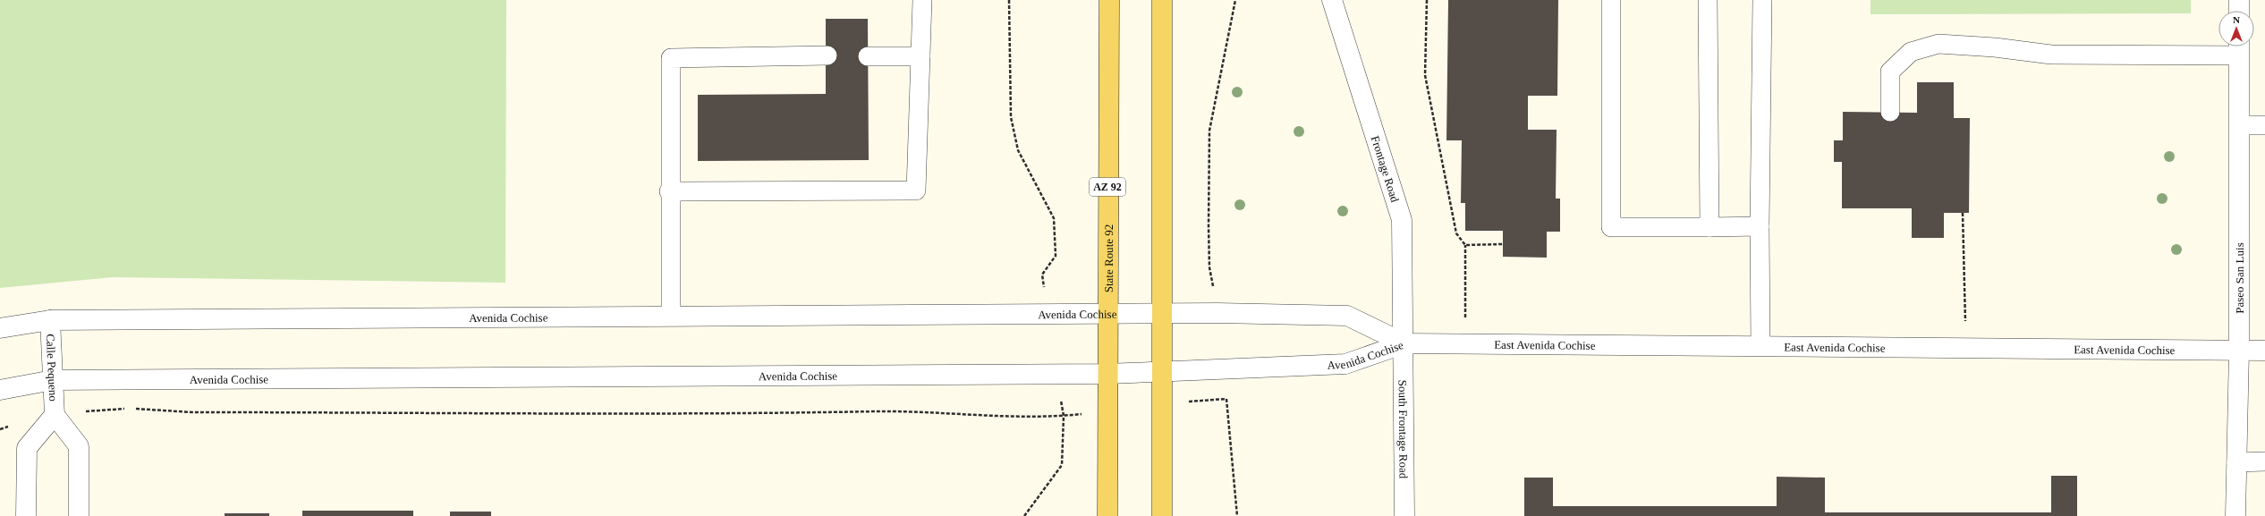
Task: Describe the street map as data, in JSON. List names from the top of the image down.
{
  "streets": {
    "main road": ["AZ 92", "State Route 92"],
    "street": [
      "Frontage Road",
      "Paseo San Luis",
      "Avenida Cochise",
      "East Avenida Cochise",
      "Calle Pequeno",
      "South Frontage Road"
    ]
  },
  "crossings": [
    ["Frontage Road", "Avenida Cochise"],
    ["Frontage Road", "East Avenida Cochise"],
    ["Frontage Road", "South Frontage Road"],
    ["State Route 92", "Avenida Cochise"],
    ["Paseo San Luis", "East Avenida Cochise"],
    ["Avenida Cochise", "East Avenida Cochise"],
    ["Avenida Cochise", "Calle Pequeno"],
    ["Avenida Cochise", "South Frontage Road"],
    ["East Avenida Cochise", "South Frontage Road"]
  ],
  "north": "top"
}
